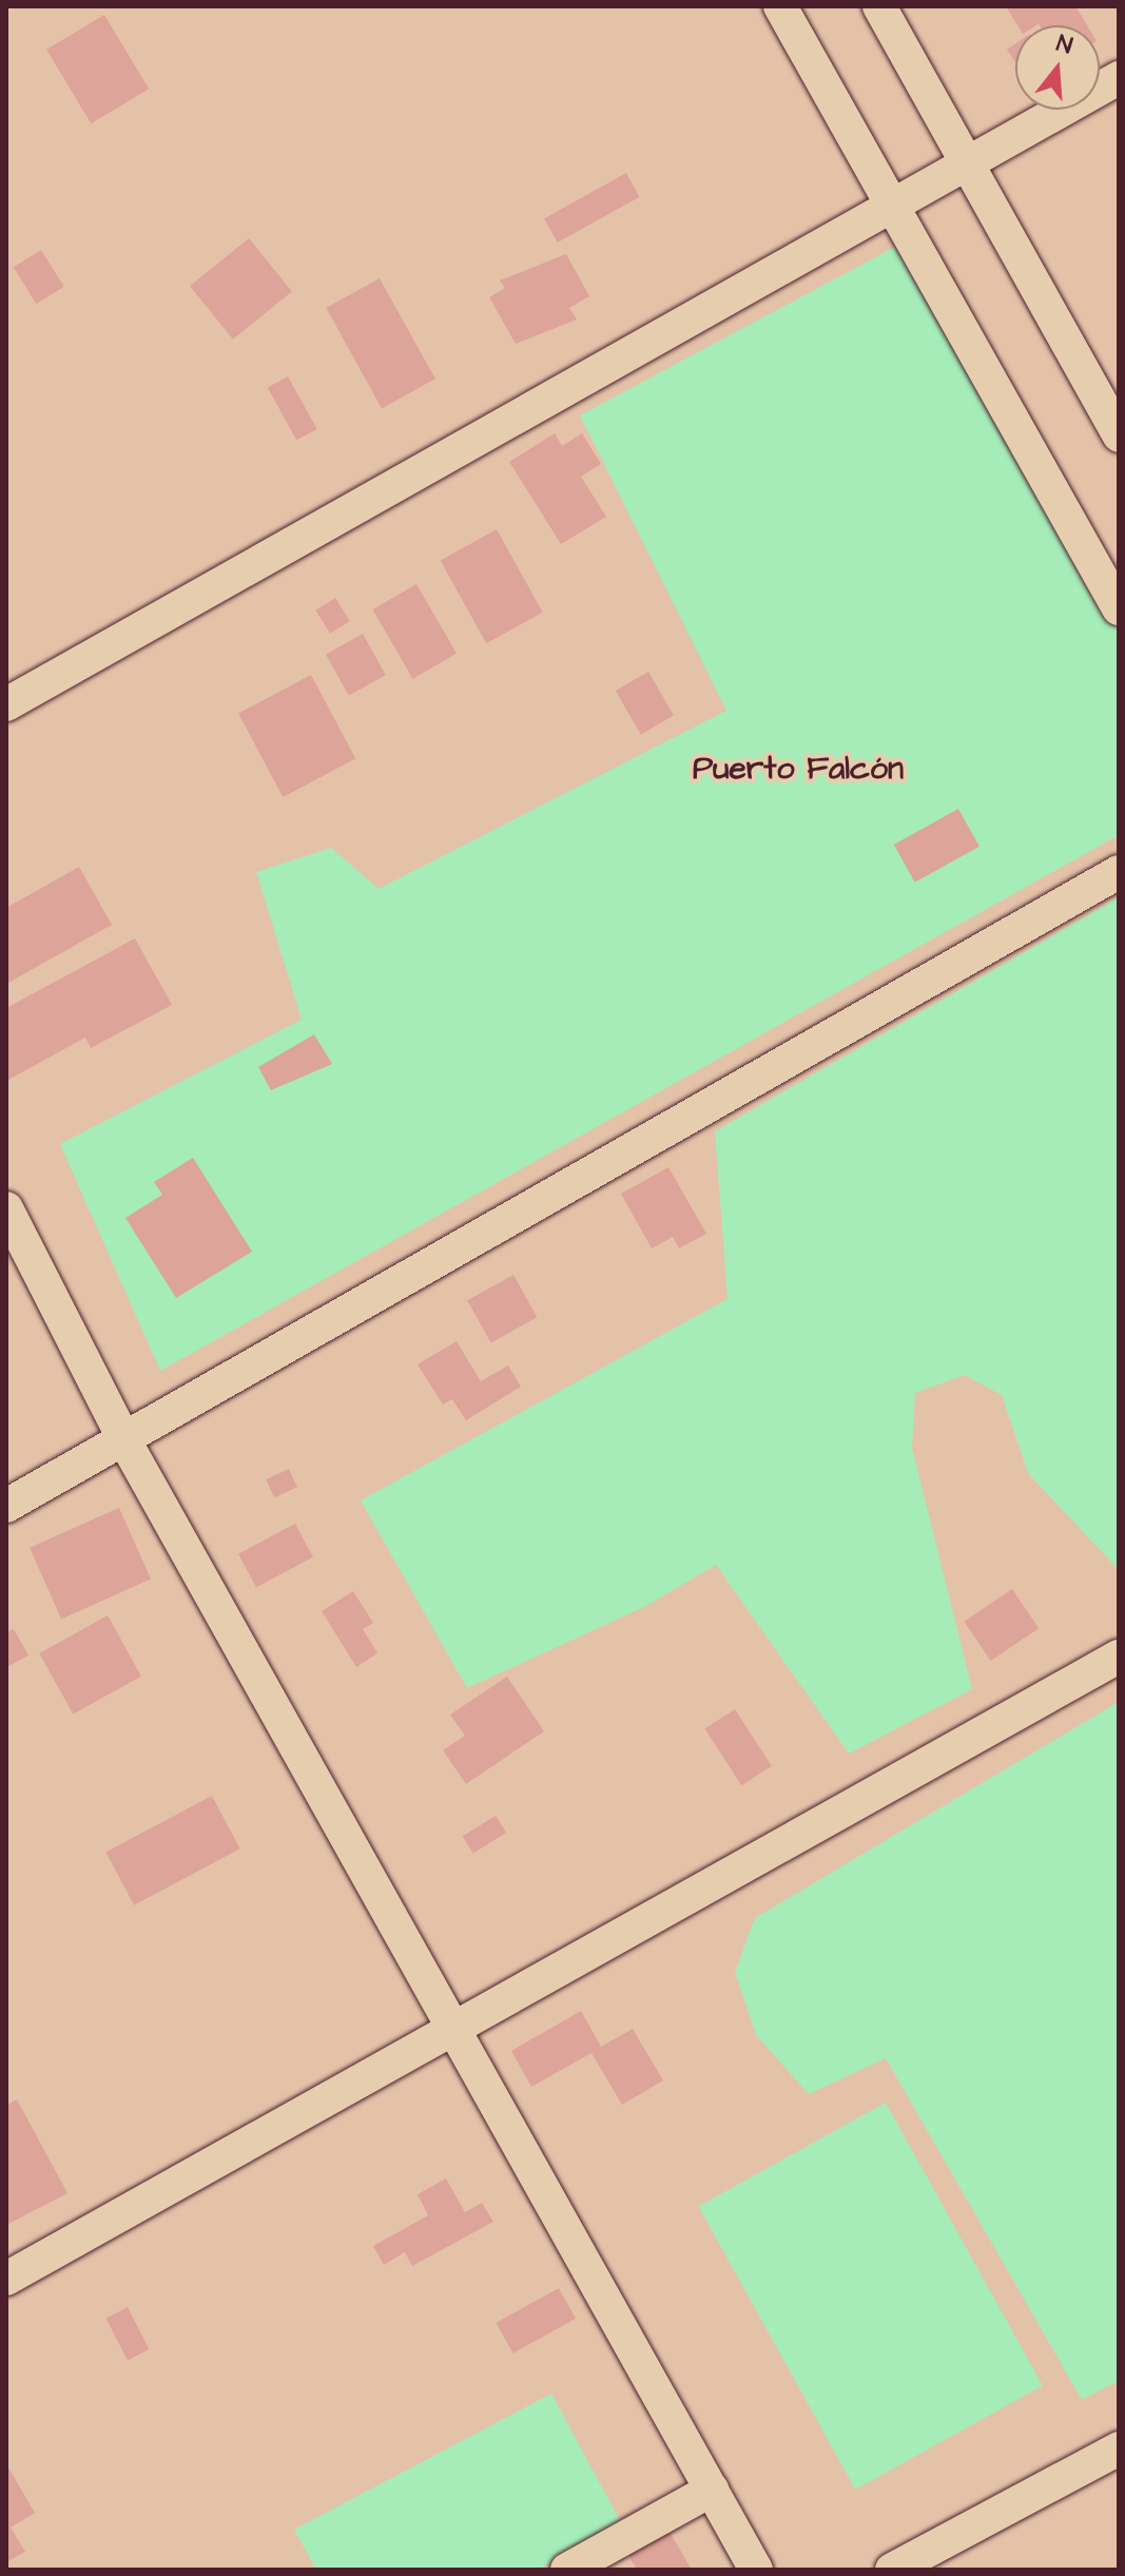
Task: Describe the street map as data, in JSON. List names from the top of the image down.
{
  "districts": ["Puerto Falcón"],
  "north": "top"
}
